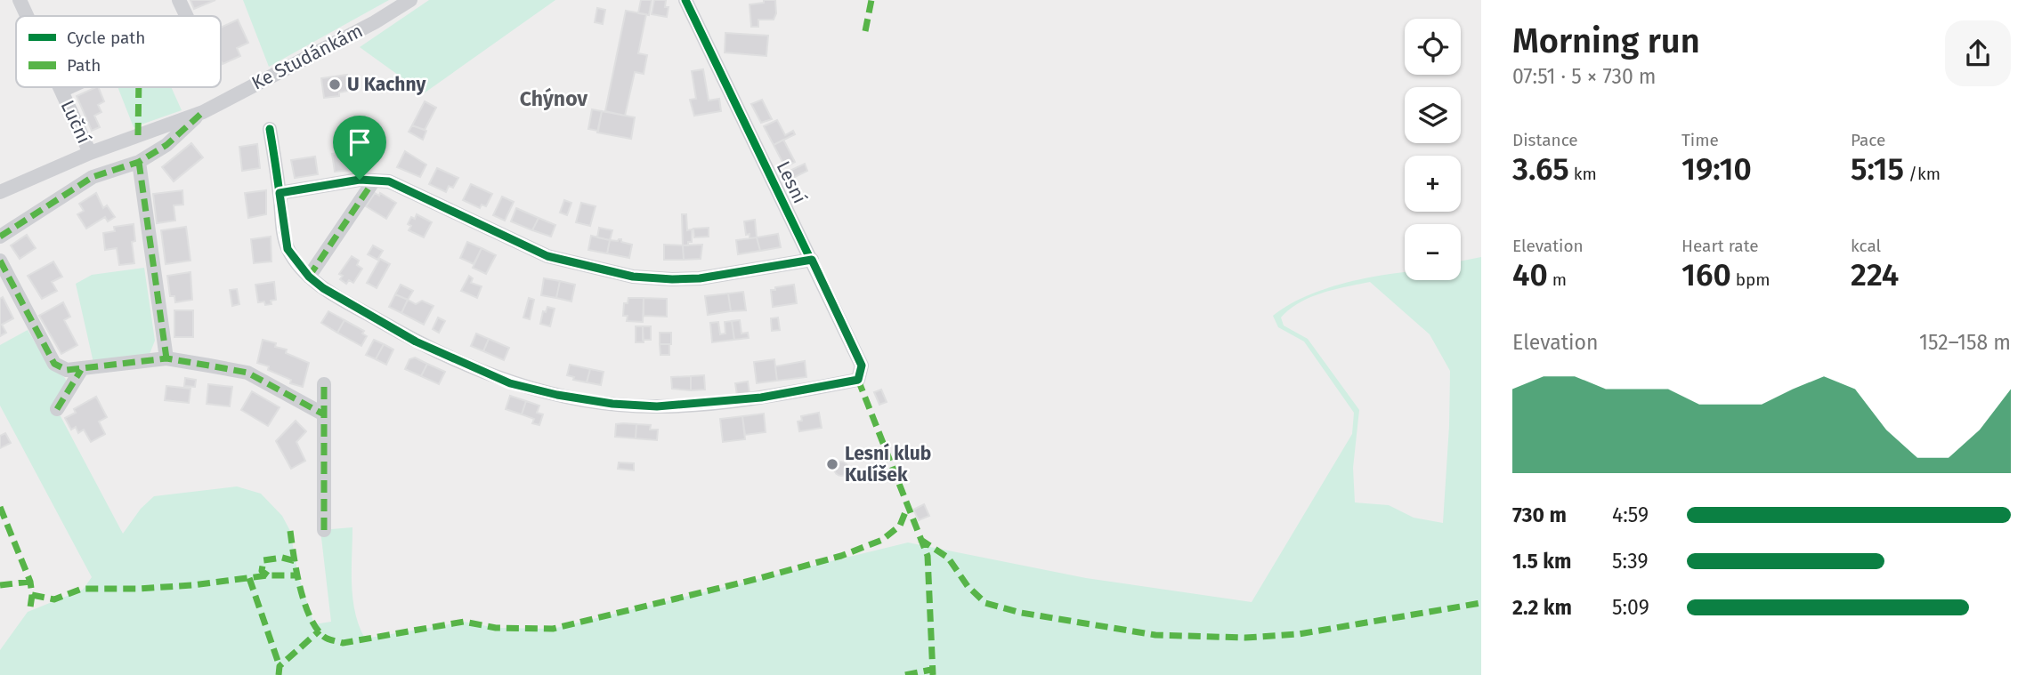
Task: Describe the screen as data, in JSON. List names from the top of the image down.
{
  "streets": {
    "street": ["Ke Studánkám", "Luční", "Lesní"]
  },
  "crossings": [
    ["Ke Studánkám", "Luční"]
  ],
  "districts": ["Chýnov"],
  "places": ["U Kachny", "Lesní klub Kulíšek"],
  "legend": ["Cycle path", "Path"],
  "page": {
    "heading": ["Morning run", "07:51 · 5 × 730 m"],
    "map_buttons": ["+", "−"],
    "stats": [
      ["Distance", "3.65 km"],
      ["Time", "19:10"],
      ["Pace", "5:15 /km"],
      ["Elevation", "40 m"],
      ["Heart rate", "160 bpm"],
      ["kcal", "224"]
    ],
    "chart": ["Elevation", "152–158 m"],
    "list": [
      {
        "name": "730 m",
        "note": "4:59"
      },
      {
        "name": "1.5 km",
        "note": "5:39"
      },
      {
        "name": "2.2 km",
        "note": "5:09"
      }
    ]
  }
}
